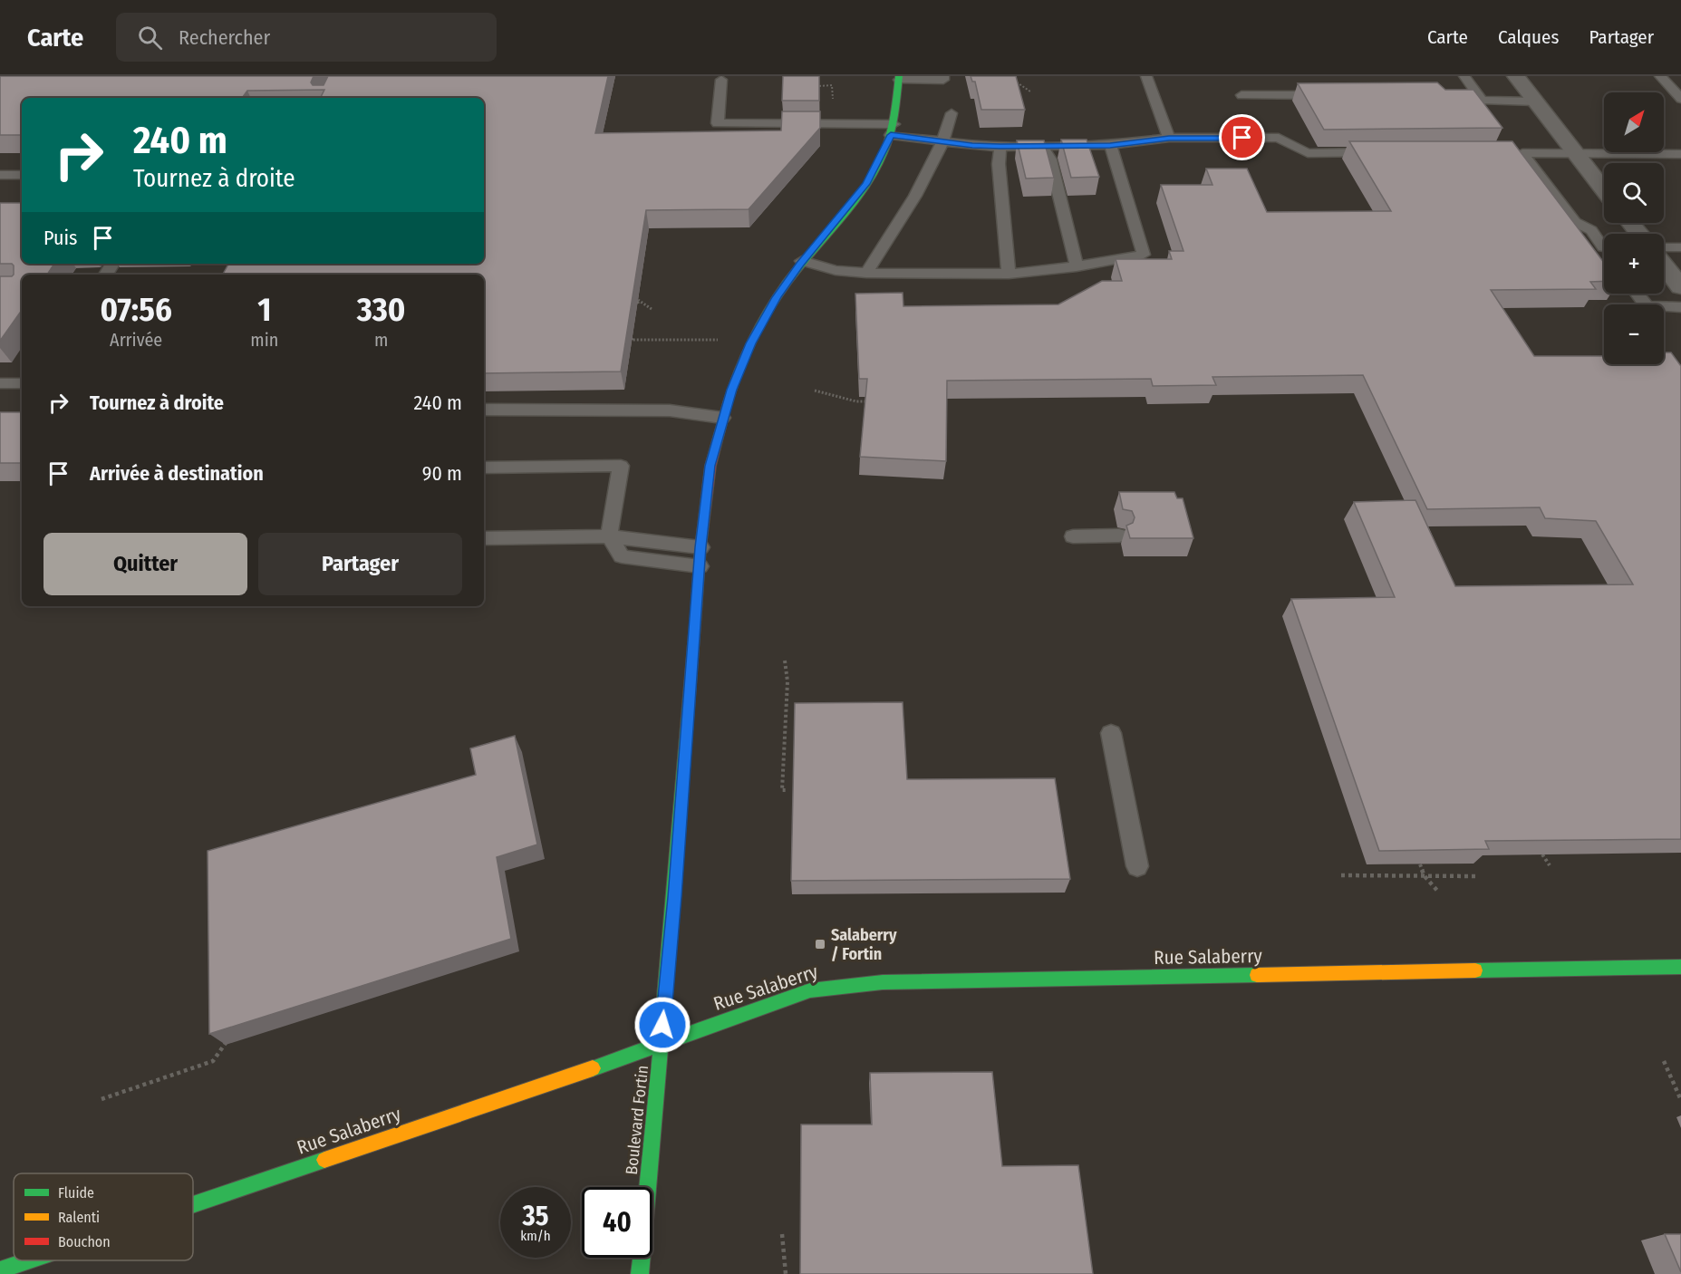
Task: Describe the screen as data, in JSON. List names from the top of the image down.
{
  "streets": {
    "street": ["Rue Salaberry", "Boulevard Fortin"]
  },
  "crossings": [
    ["Rue Salaberry", "Boulevard Fortin"]
  ],
  "places": {
    "transit": ["Salaberry / Fortin"]
  },
  "legend": ["Fluide", "Ralenti", "Bouchon"],
  "north": "top right",
  "page": {
    "header": "Carte",
    "search": "Rechercher",
    "nav": ["Carte", "Calques", "Partager"],
    "map_buttons": ["+", "−"],
    "turn": ["240 m", "Tournez à droite"],
    "then": "Puis",
    "eta": [
      "07:56",
      "Arrivée",
      "1",
      "min",
      "330",
      "m"
    ],
    "list": [
      {
        "name": "Tournez à droite",
        "value": "240 m"
      },
      {
        "name": "Arrivée à destination",
        "value": "90 m"
      }
    ],
    "buttons": ["Quitter", "Partager"],
    "speed": "35 km/h",
    "limit": "40"
  }
}
